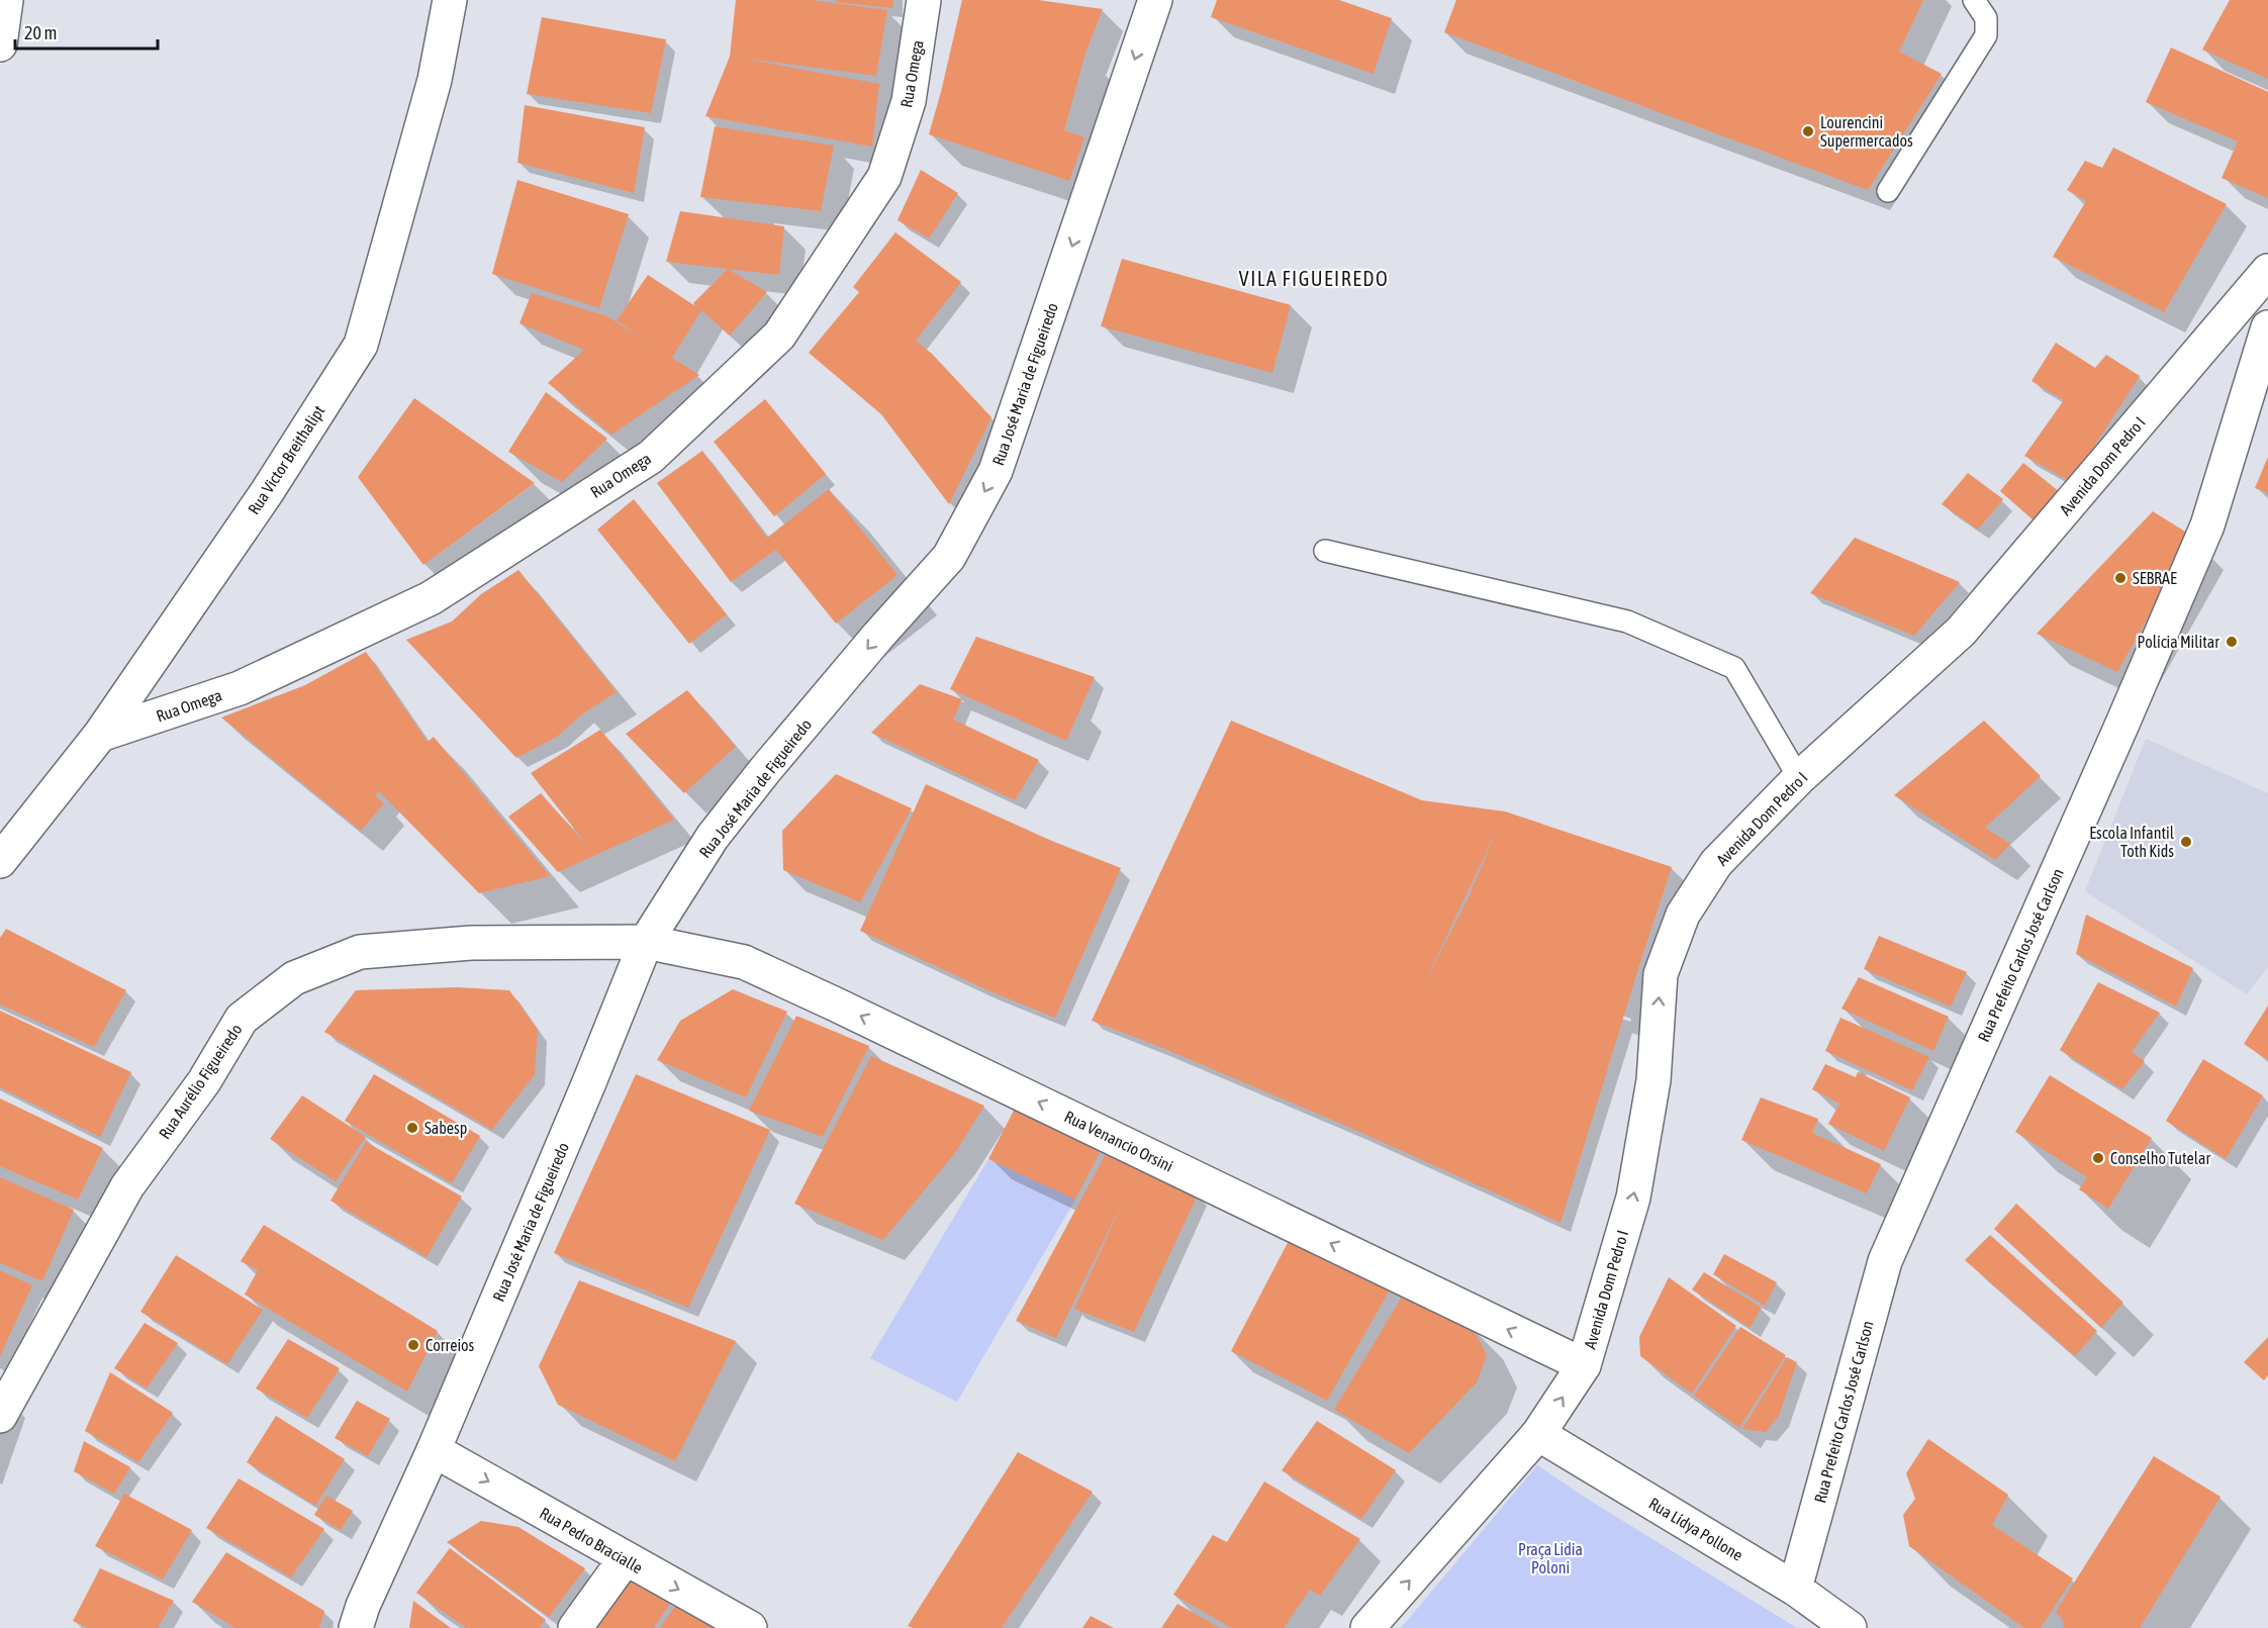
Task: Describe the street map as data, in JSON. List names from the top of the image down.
{
  "streets": {
    "street": [
      "Rua Omega",
      "Rua José Maria de Figueiredo",
      "Rua Victor Breithalipt",
      "Avenida Dom Pedro I",
      "Rua Prefeito Carlos José Carlson",
      "Rua Aurélio Figueiredo",
      "Rua Venancio Orsini",
      "Rua Lídya Pollone",
      "Rua Pedro Bracialle"
    ]
  },
  "crossings": [
    ["Rua Omega", "Rua Victor Breithalipt"],
    ["Rua José Maria de Figueiredo", "Rua Aurélio Figueiredo"],
    ["Rua José Maria de Figueiredo", "Rua Venancio Orsini"],
    ["Rua José Maria de Figueiredo", "Rua Pedro Bracialle"],
    ["Avenida Dom Pedro I", "Rua Venancio Orsini"],
    ["Avenida Dom Pedro I", "Rua Lídya Pollone"],
    ["Rua Prefeito Carlos José Carlson", "Rua Lídya Pollone"],
    ["Rua Aurélio Figueiredo", "Rua Venancio Orsini"]
  ],
  "one_way": [
    "Rua José Maria de Figueiredo",
    "Avenida Dom Pedro I",
    "Rua Venancio Orsini",
    "Rua Pedro Bracialle"
  ],
  "districts": ["VILA FIGUEIREDO"],
  "parks": ["Praça Lidia Poloni"],
  "places": [
    "Lourencini Supermercados",
    "SEBRAE",
    "Polícia Militar",
    "Escola Infantil Toth Kids",
    "Sabesp",
    "Conselho Tutelar",
    "Correios"
  ],
  "scale_bar": "20 m"
}
